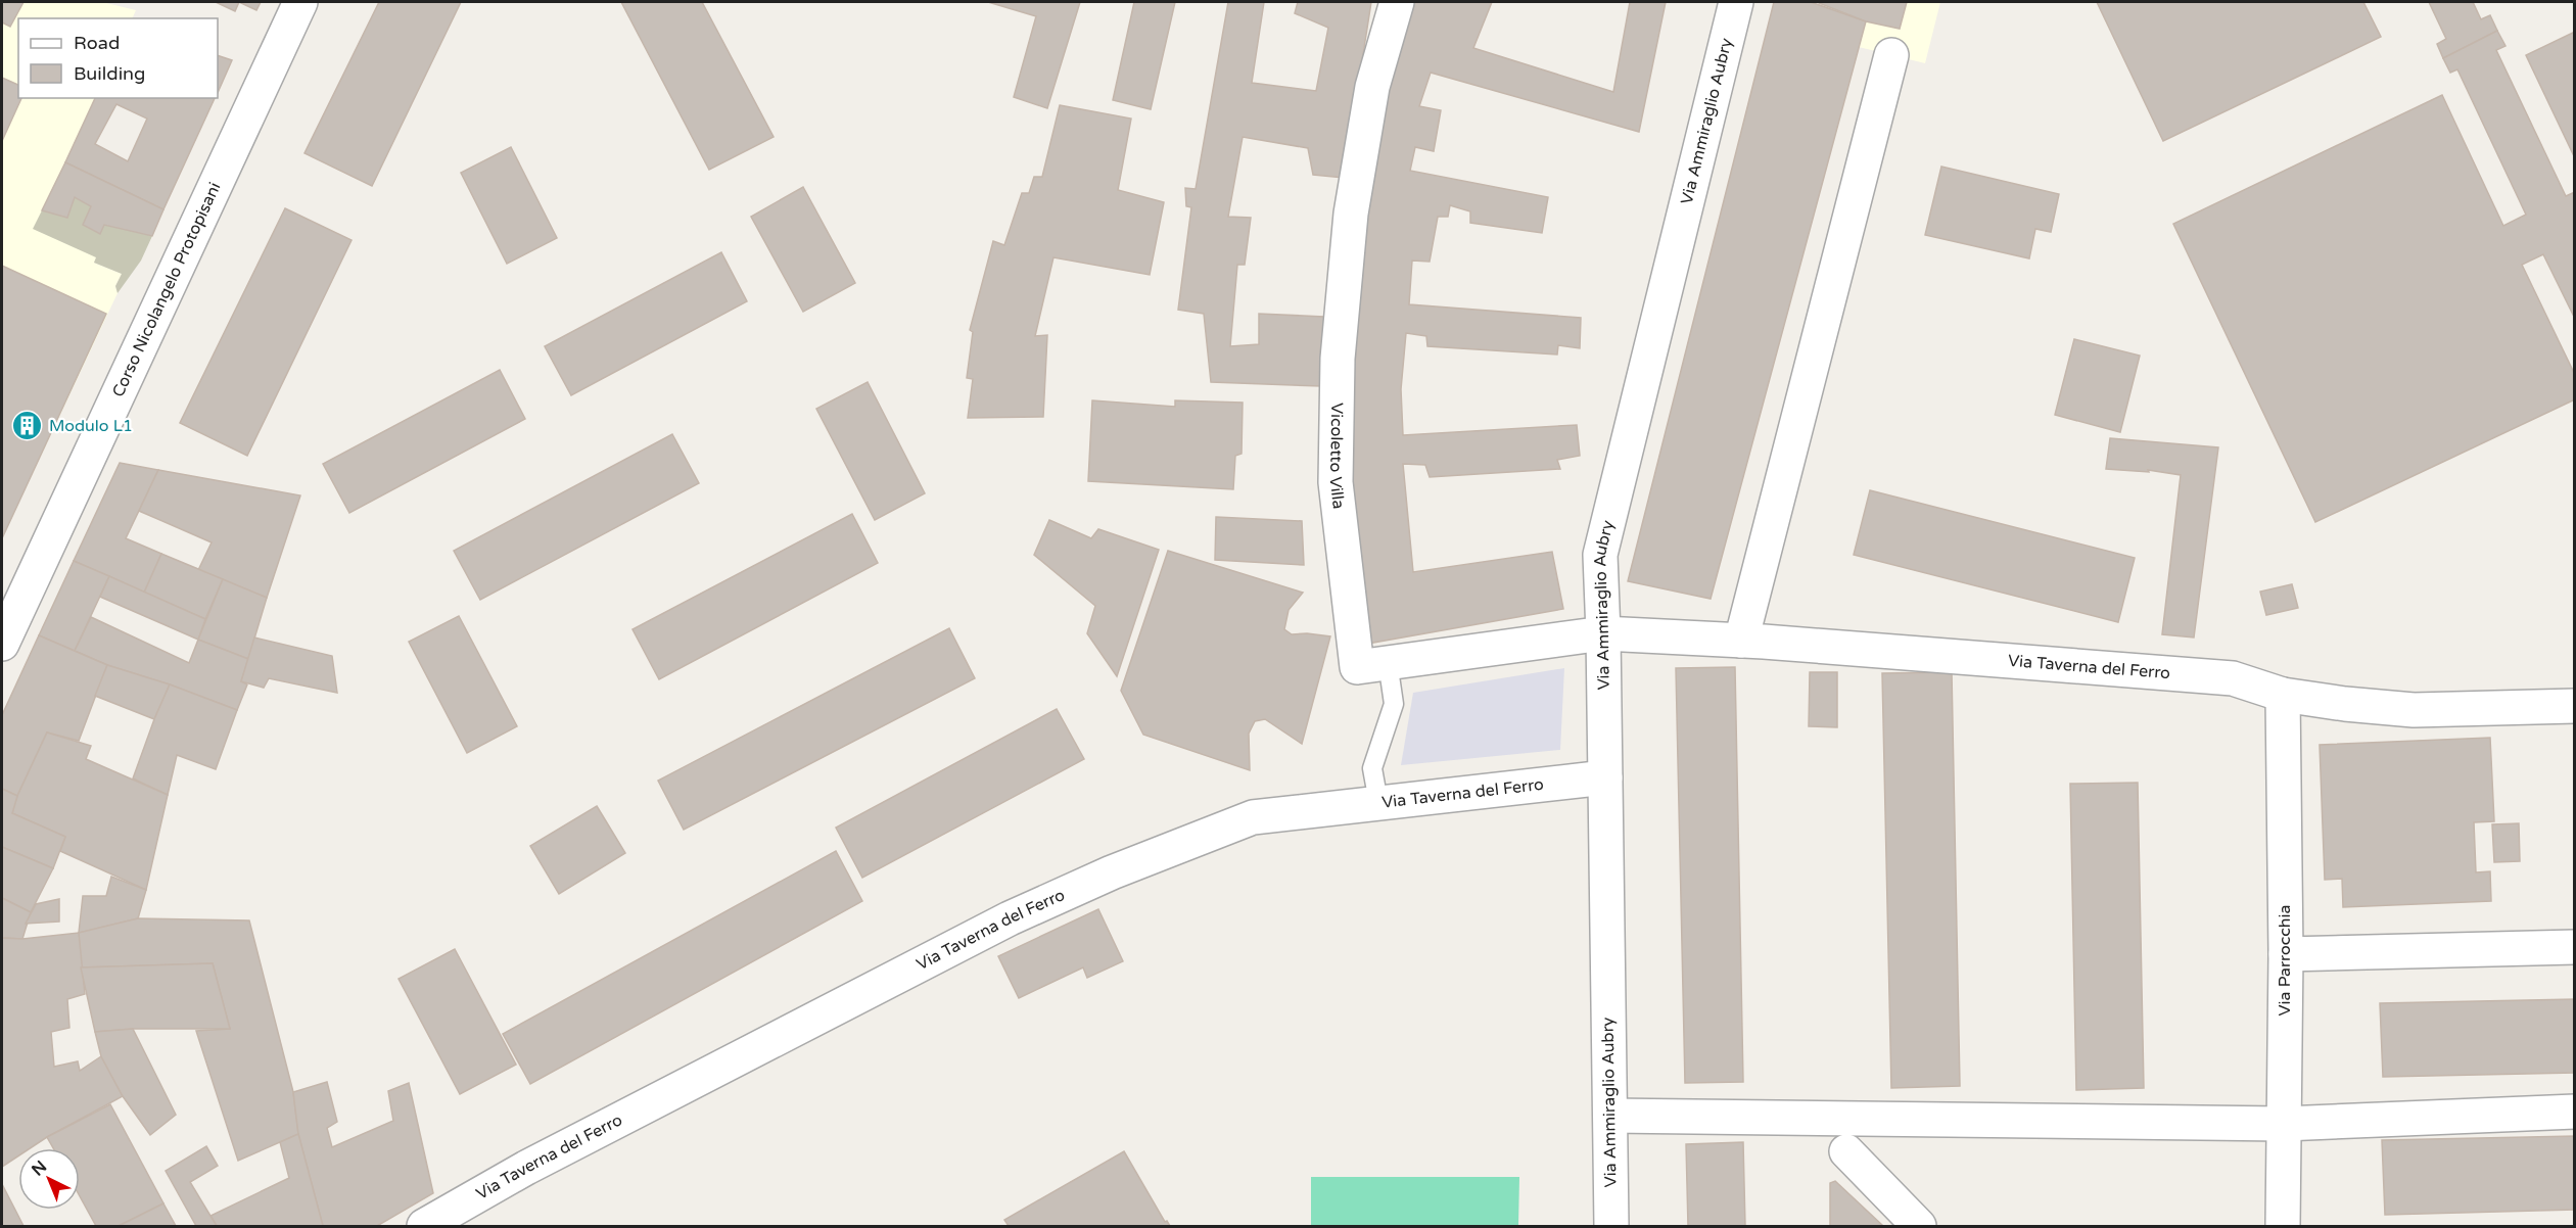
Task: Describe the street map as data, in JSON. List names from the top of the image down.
{
  "streets": {
    "street": [
      "Via Ammiraglio Aubry",
      "Corso Nicolangelo Protopisani",
      "Vicoletto Villa",
      "Via Taverna del Ferro",
      "Via Parrocchia"
    ]
  },
  "crossings": [
    ["Via Ammiraglio Aubry", "Vicoletto Villa"],
    ["Via Ammiraglio Aubry", "Via Taverna del Ferro"],
    ["Vicoletto Villa", "Via Taverna del Ferro"],
    ["Via Taverna del Ferro", "Via Parrocchia"]
  ],
  "places": {
    "building": ["Modulo L1"]
  },
  "legend": ["Road", "Building"],
  "north": "top left"
}
